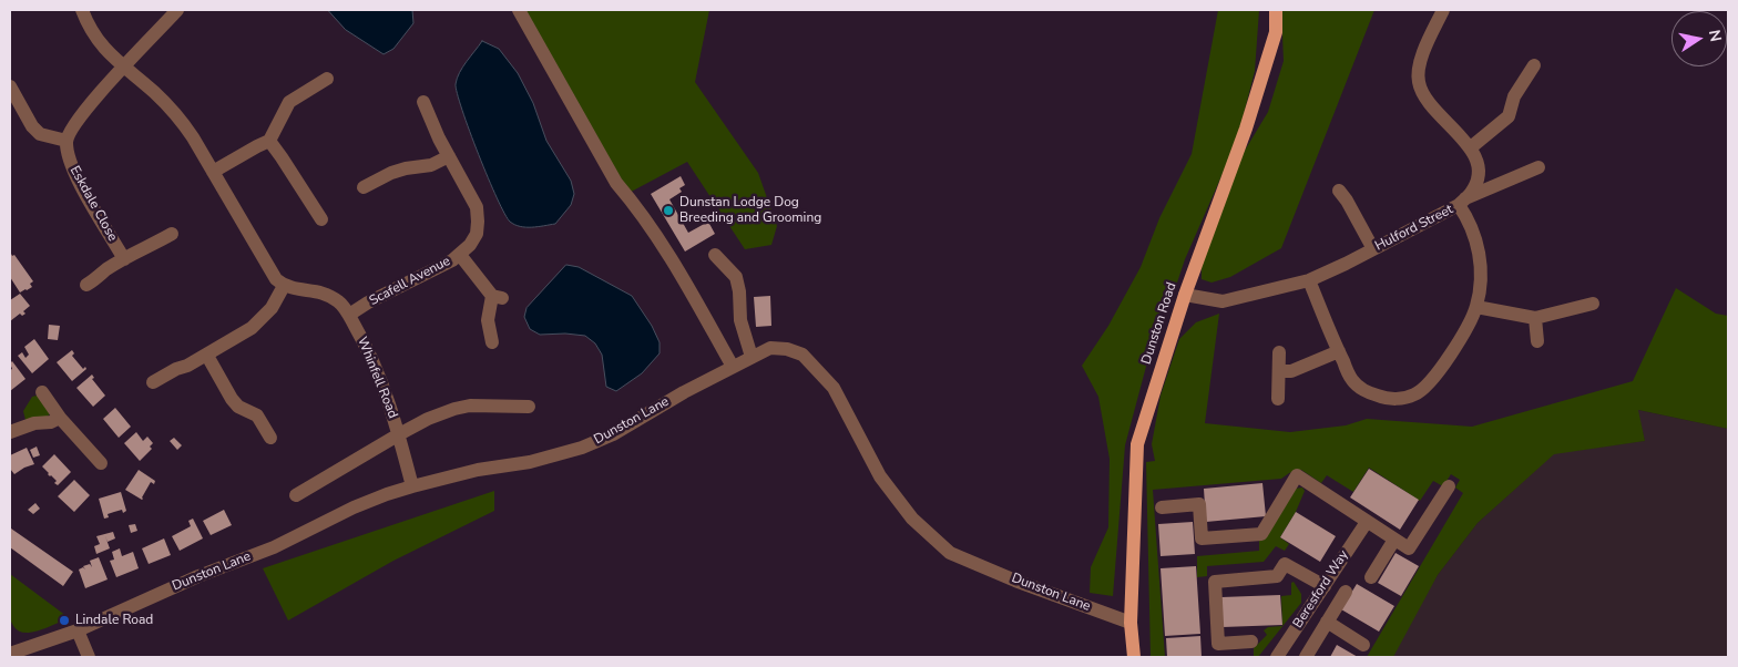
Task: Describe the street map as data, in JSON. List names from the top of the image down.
{
  "streets": {
    "main road": ["Dunston Road"],
    "street": [
      "Eskdale Close",
      "Hulford Street",
      "Scafell Avenue",
      "Whinfell Road",
      "Dunston Lane",
      "Beresford Way"
    ]
  },
  "crossings": [
    ["Hulford Street", "Dunston Road"],
    ["Scafell Avenue", "Whinfell Road"],
    ["Dunston Road", "Dunston Lane"],
    ["Whinfell Road", "Dunston Lane"]
  ],
  "places": ["Dunstan Lodge Dog Breeding and Grooming", "Lindale Road"],
  "north": "right"
}
